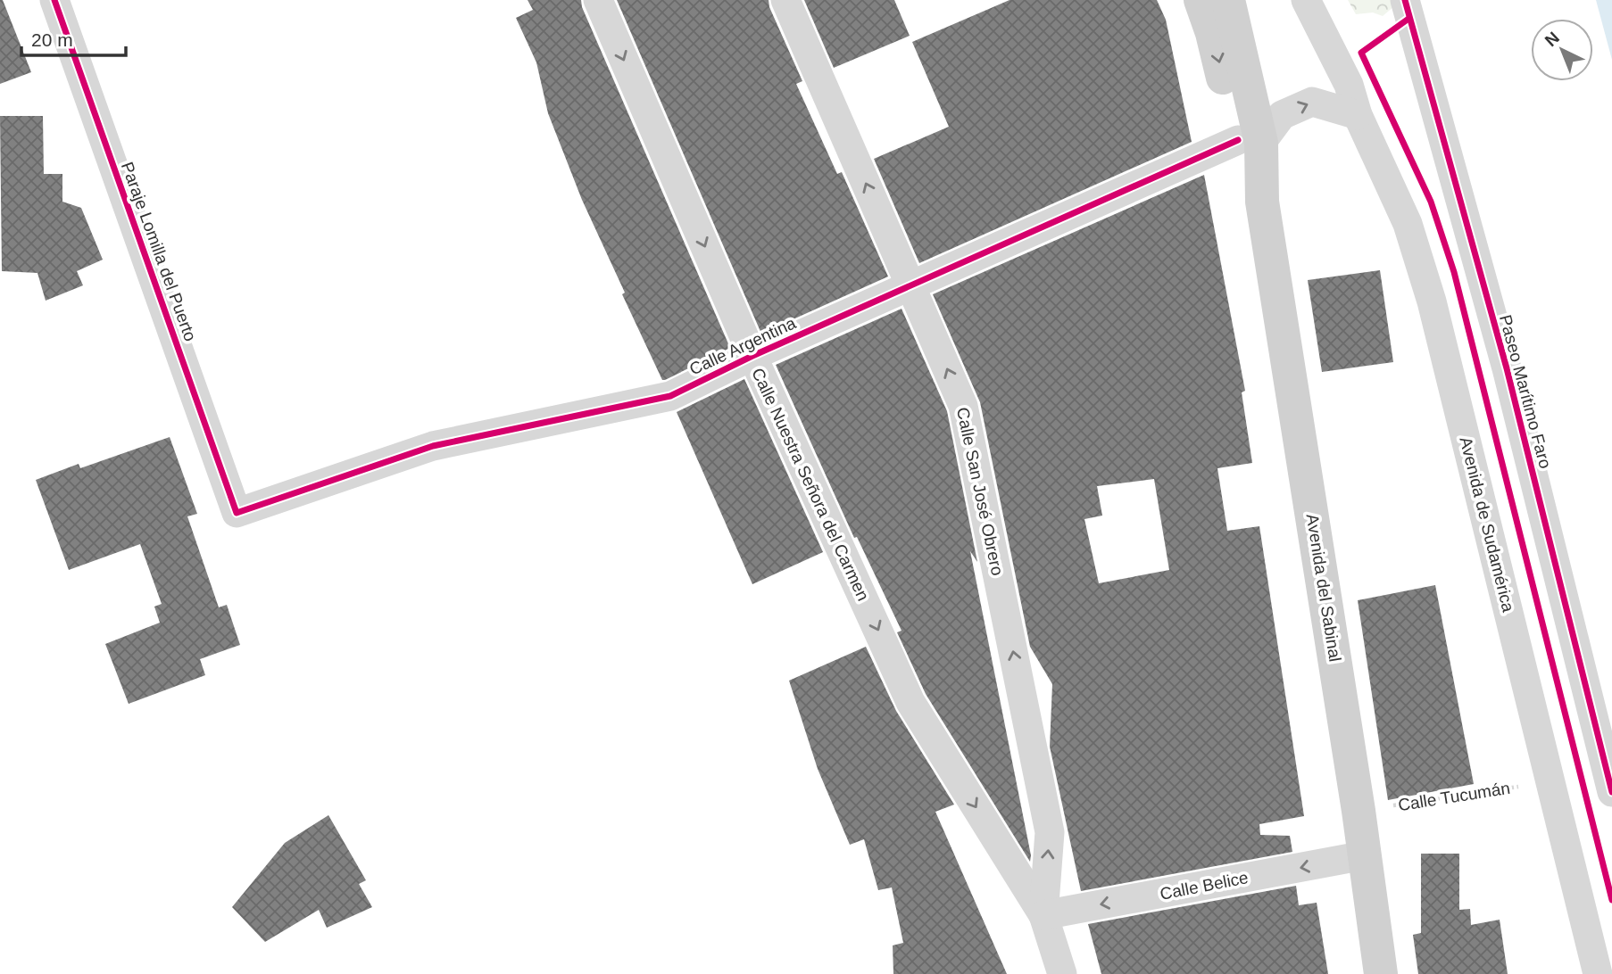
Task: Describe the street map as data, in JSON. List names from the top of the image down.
{
  "streets": {
    "street": [
      "Paraje Lomilla del Puerto",
      "Calle Argentina",
      "Paseo Marítimo Faro",
      "Calle Nuestra Señora del Carmen",
      "Calle San José Obrero",
      "Avenida de Sudamérica",
      "Avenida del Sabinal",
      "Calle Belice"
    ],
    "path": ["Calle Tucumán"]
  },
  "crossings": [
    ["Paraje Lomilla del Puerto", "Calle Argentina"],
    ["Calle Argentina", "Calle Nuestra Señora del Carmen"],
    ["Calle Argentina", "Calle San José Obrero"],
    ["Calle Argentina", "Avenida del Sabinal"],
    ["Calle Nuestra Señora del Carmen", "Calle San José Obrero"],
    ["Calle Nuestra Señora del Carmen", "Calle Belice"],
    ["Calle San José Obrero", "Calle Belice"],
    ["Avenida de Sudamérica", "Calle Tucumán"],
    ["Avenida del Sabinal", "Calle Tucumán"],
    ["Avenida del Sabinal", "Calle Belice"]
  ],
  "one_way": ["Calle Nuestra Señora del Carmen", "Calle San José Obrero", "Calle Belice"],
  "scale_bar": "20 m",
  "north": "top left"
}
